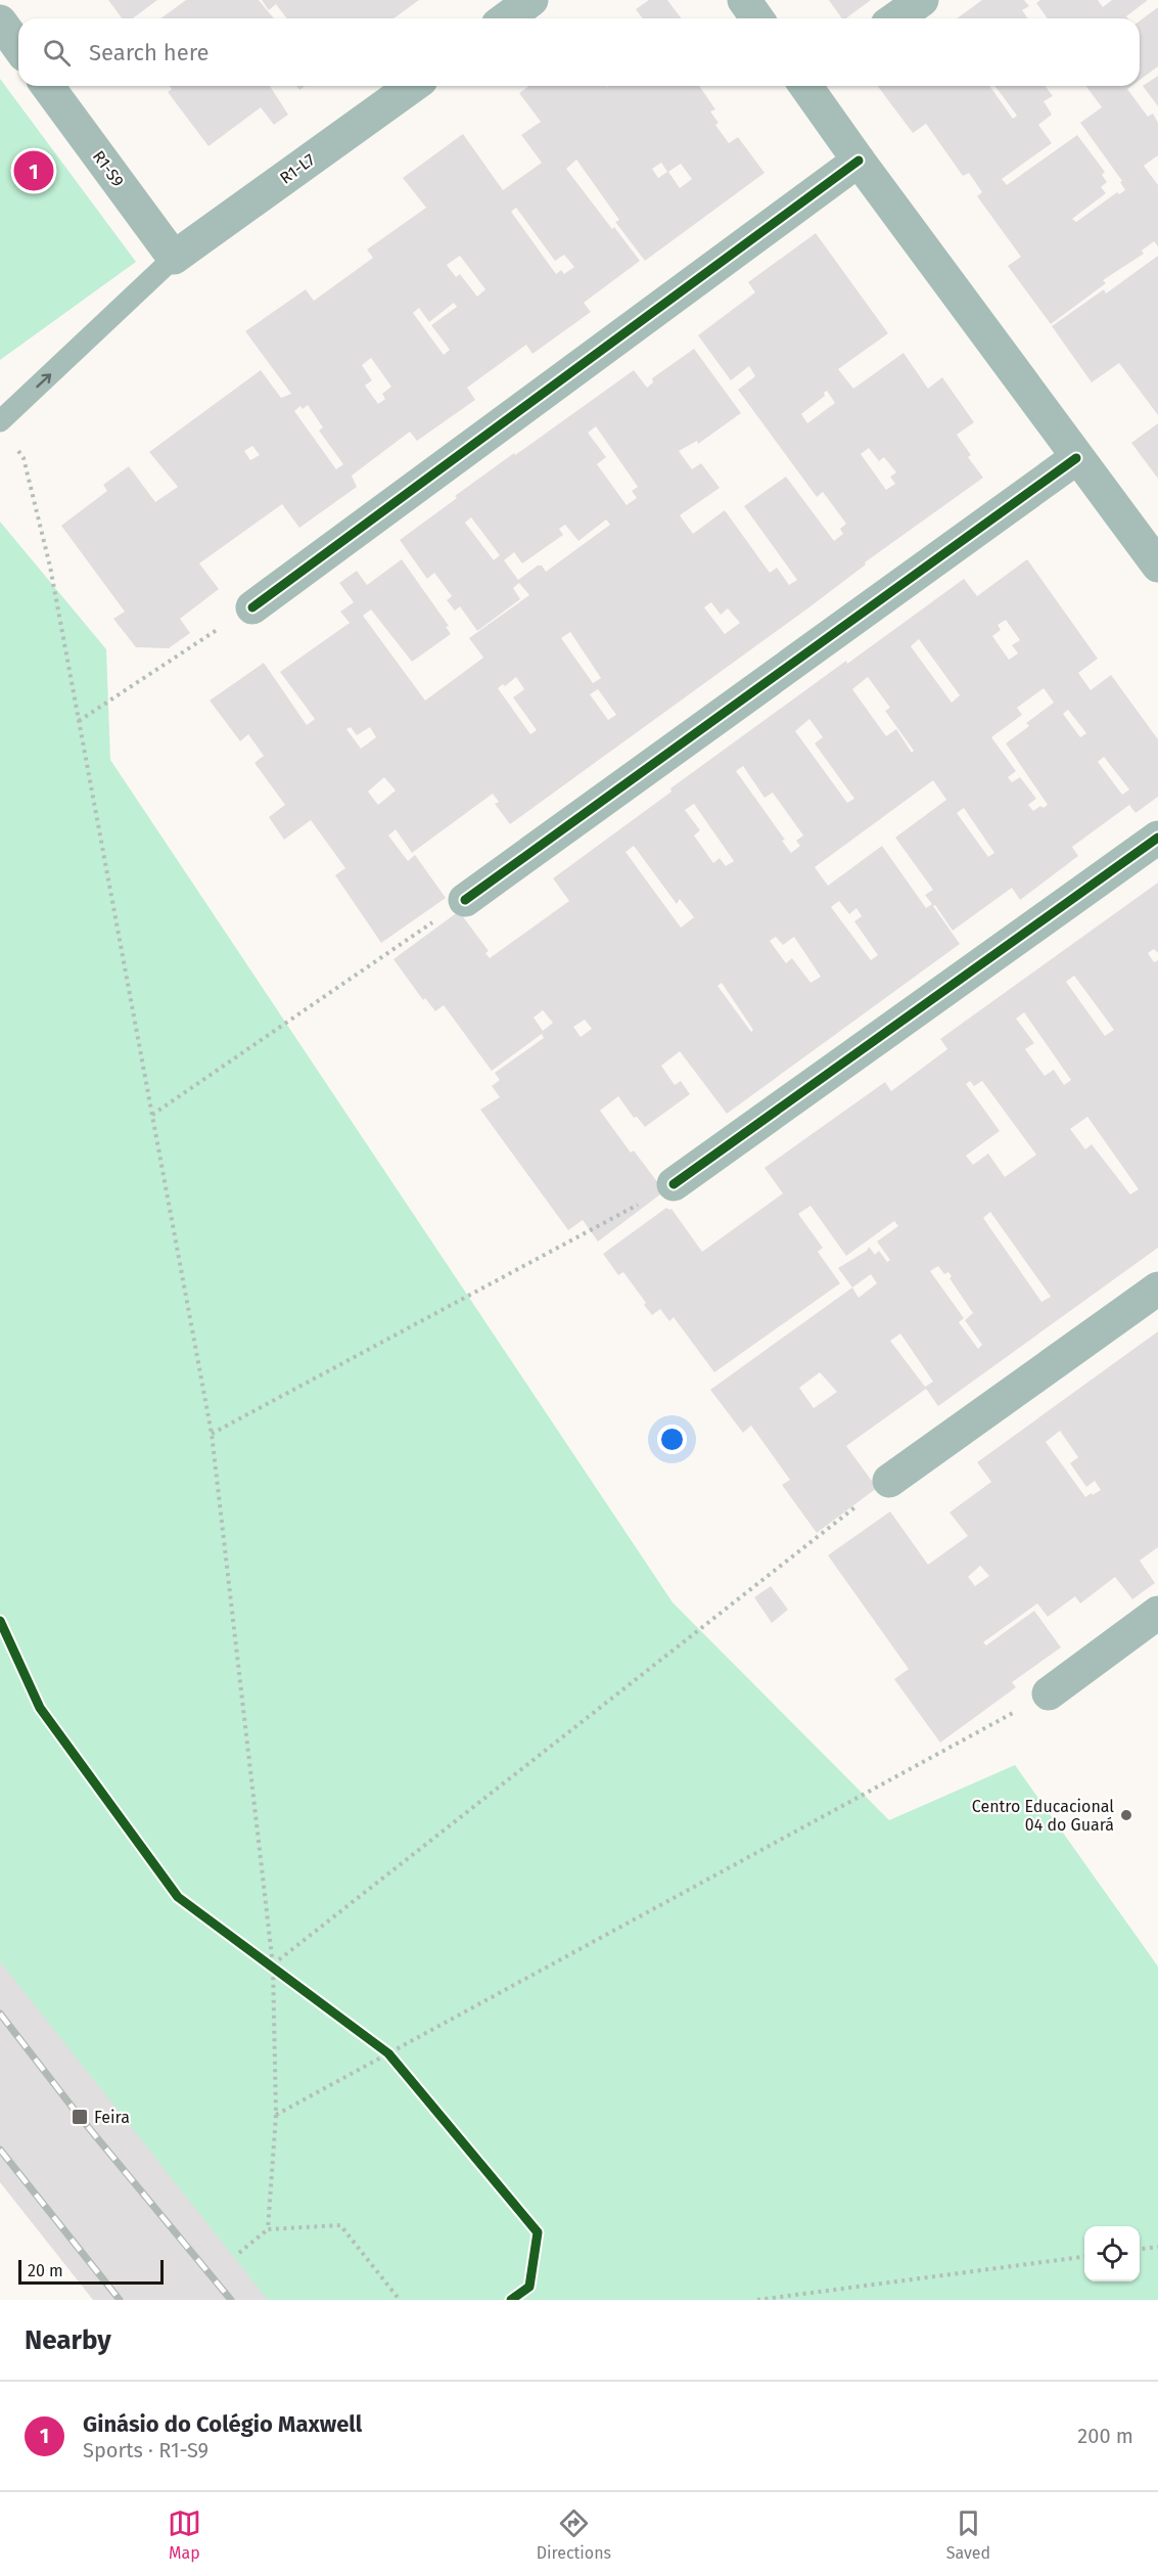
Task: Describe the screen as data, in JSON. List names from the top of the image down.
{
  "streets": {
    "street": ["R1-S9", "R1-L7"]
  },
  "crossings": [
    ["R1-S9", "R1-L7"]
  ],
  "places": {
    "other": ["Centro Educacional 04 do Guará"],
    "transit": ["Feira"]
  },
  "scale_bar": "20 m",
  "page": {
    "search": "Search here",
    "pins": "1",
    "scale": "20 m",
    "heading": "Nearby",
    "list": [
      {
        "mark": "1",
        "name": "Ginásio do Colégio Maxwell",
        "note": "Sports · R1-S9",
        "value": "200 m"
      }
    ],
    "nav": ["Map", "Directions", "Saved"]
  }
}
